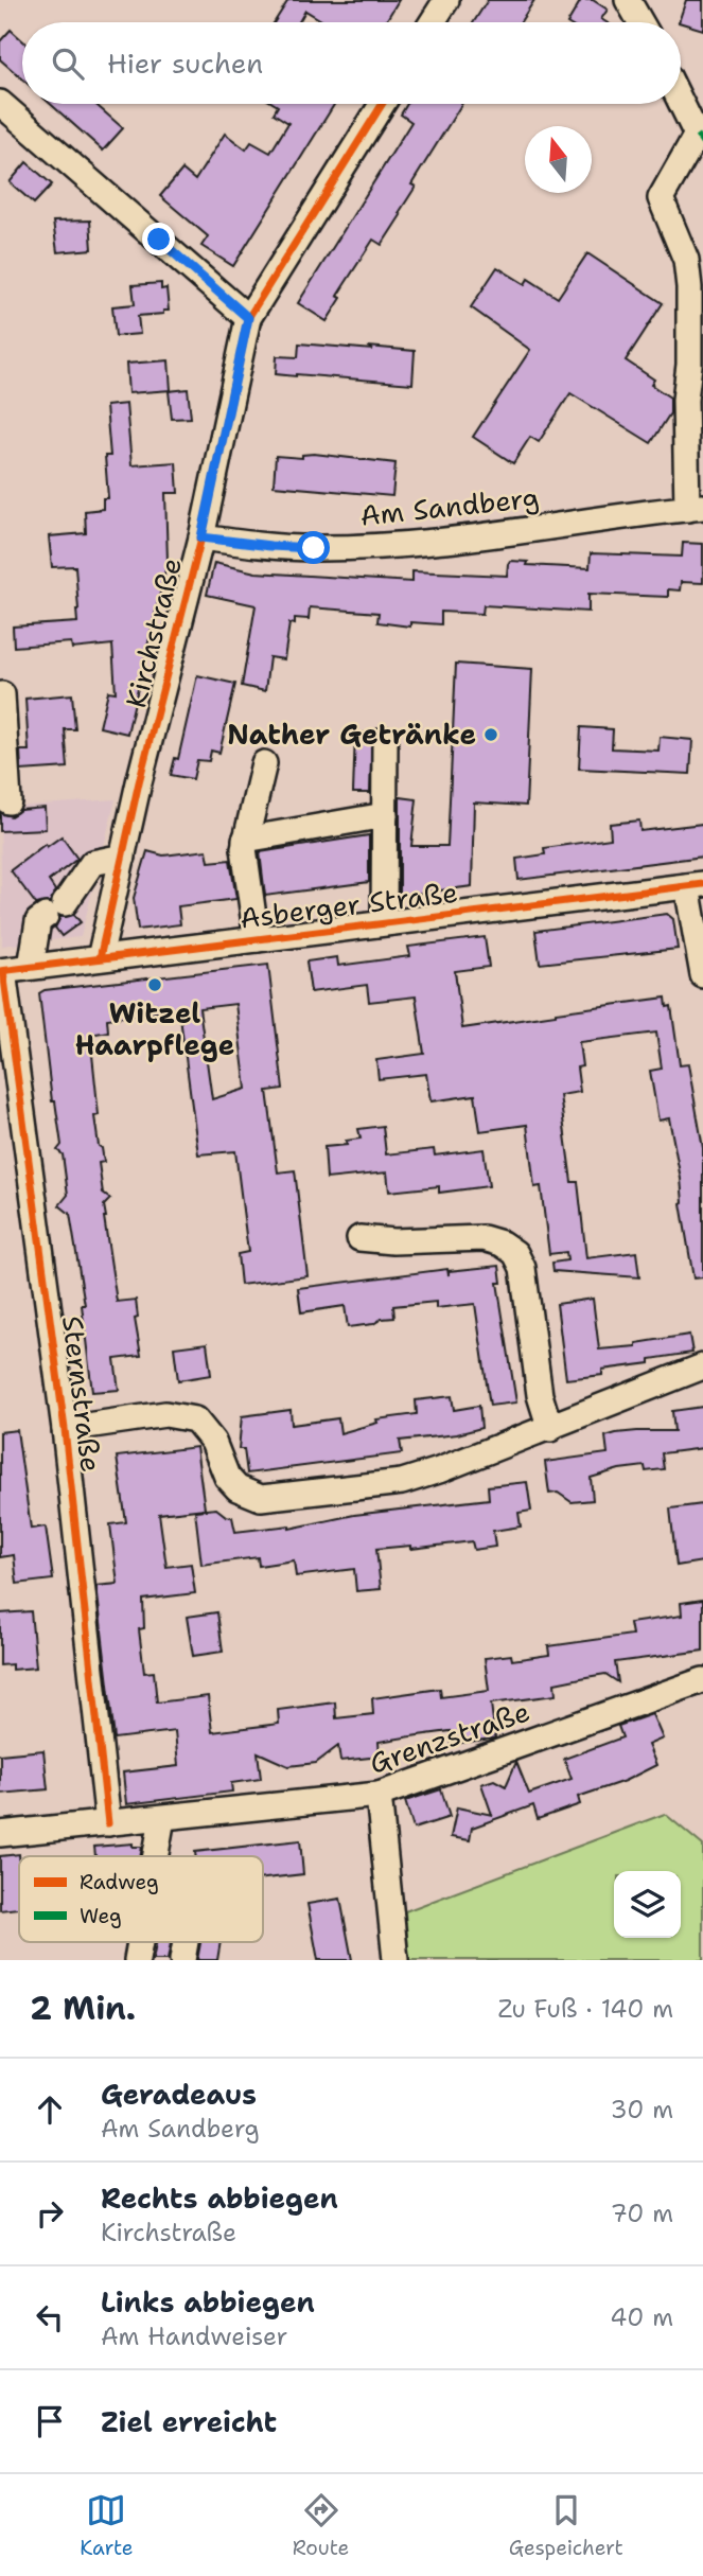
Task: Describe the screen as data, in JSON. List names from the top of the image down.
{
  "streets": {
    "street": [
      "Am Sandberg",
      "Kirchstraße",
      "Asberger Straße",
      "Sternstraße",
      "Grenzstraße"
    ]
  },
  "crossings": [
    ["Am Sandberg", "Kirchstraße"],
    ["Kirchstraße", "Asberger Straße"],
    ["Asberger Straße", "Sternstraße"],
    ["Sternstraße", "Grenzstraße"]
  ],
  "places": ["Nather Getränke", "Witzel Haarpflege"],
  "legend": ["Radweg", "Weg"],
  "north": "top",
  "page": {
    "search": "Hier suchen",
    "heading": ["2 Min.", "Zu Fuß · 140 m"],
    "list": [
      ["Geradeaus", "Am Sandberg", "30 m"],
      ["Rechts abbiegen", "Kirchstraße", "70 m"],
      ["Links abbiegen", "Am Handweiser", "40 m"],
      "Ziel erreicht"
    ],
    "nav": ["Karte", "Route", "Gespeichert"]
  }
}
